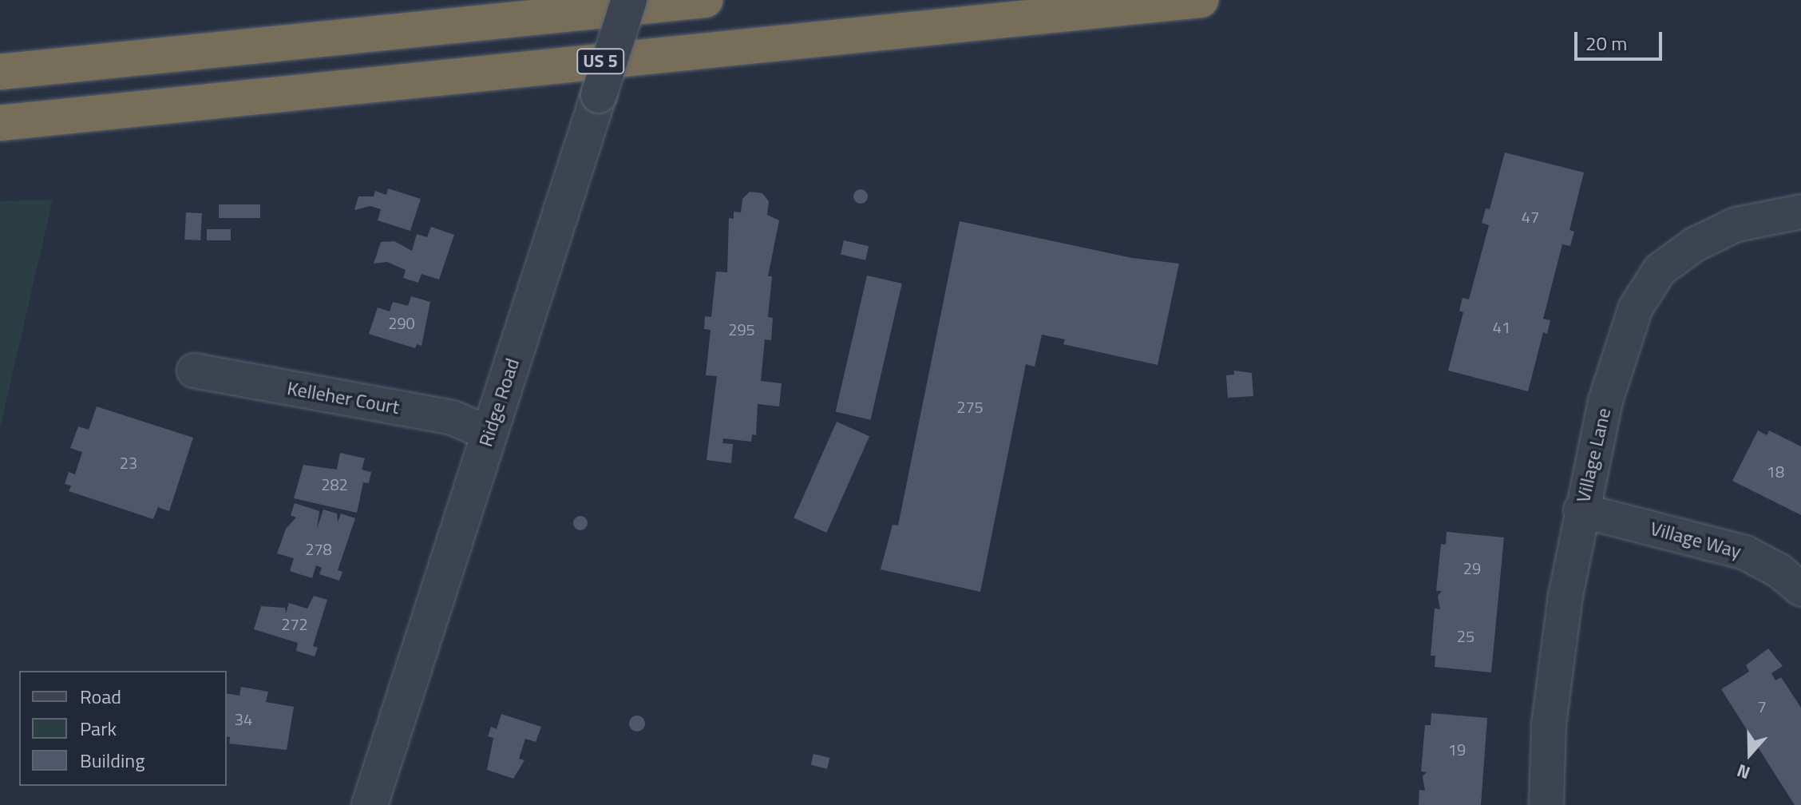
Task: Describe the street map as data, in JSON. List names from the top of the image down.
{
  "streets": {
    "highway": ["US 5"],
    "street": [
      "Kelleher Court",
      "Ridge Road",
      "Village Lane",
      "Village Way"
    ]
  },
  "crossings": [
    ["Kelleher Court", "Ridge Road"],
    ["Village Lane", "Village Way"]
  ],
  "house_numbers": [
    "47",
    "290",
    "41",
    "295",
    "275",
    "23",
    "18",
    "282",
    "278",
    "29",
    "272",
    "25",
    "7",
    "34",
    "19"
  ],
  "legend": ["Road", "Park", "Building"],
  "scale_bar": "20 m",
  "north": "bottom"
}
